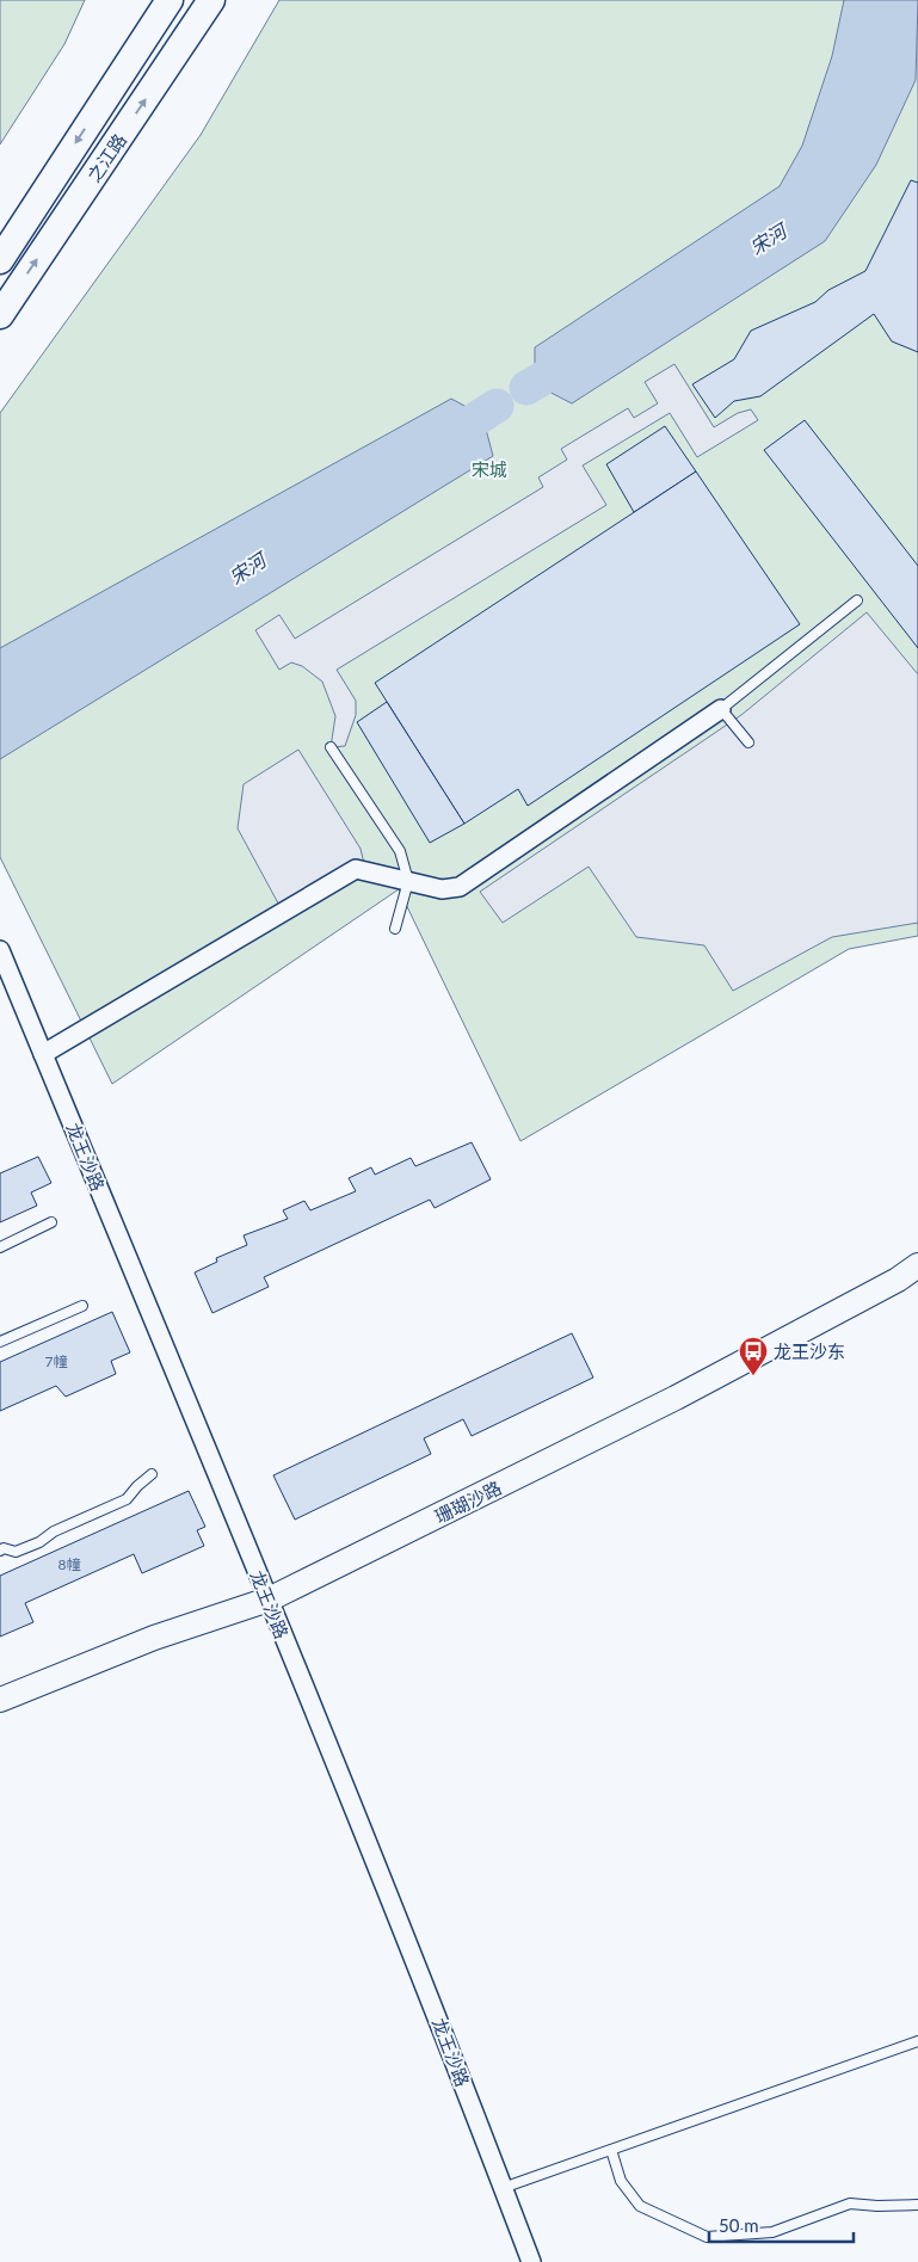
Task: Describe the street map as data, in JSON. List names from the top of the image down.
{
  "streets": {
    "main road": ["之江路"],
    "street": ["龙王沙路", "珊瑚沙路"]
  },
  "crossings": [
    ["龙王沙路", "珊瑚沙路"]
  ],
  "water": ["宋河"],
  "parks": ["宋城"],
  "places": {
    "bus stop": ["龙王沙东"]
  },
  "house_numbers": ["7幢", "8幢"],
  "scale_bar": "50 m"
}
